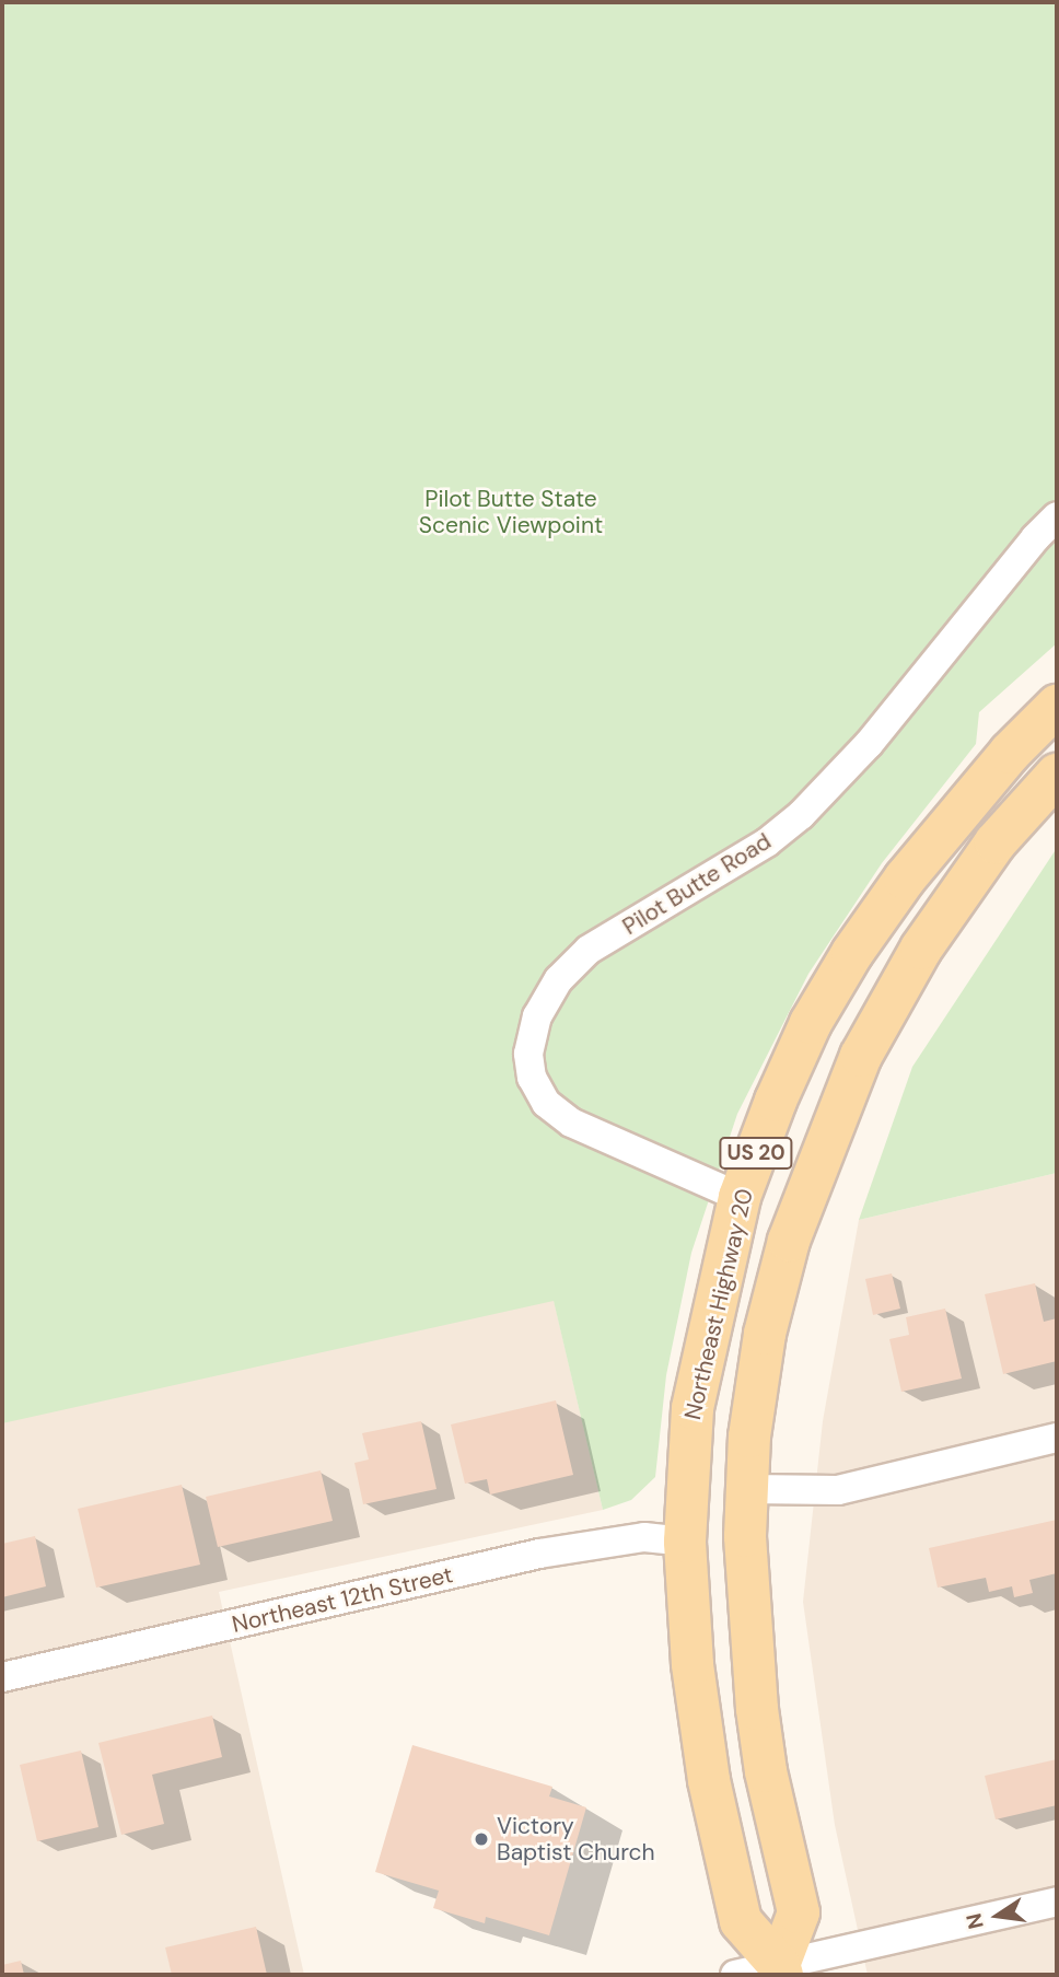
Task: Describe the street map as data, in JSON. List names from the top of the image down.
{
  "streets": {
    "main road": ["US 20", "Northeast Highway 20"],
    "street": ["Pilot Butte Road", "Northeast 12th Street"]
  },
  "crossings": [
    ["Pilot Butte Road", "Northeast Highway 20"],
    ["US 20", "Northeast Highway 20"],
    ["US 20", "Northeast 12th Street"],
    ["Northeast Highway 20", "Northeast 12th Street"]
  ],
  "parks": ["Pilot Butte State Scenic Viewpoint"],
  "places": ["Victory Baptist Church"],
  "north": "left"
}
